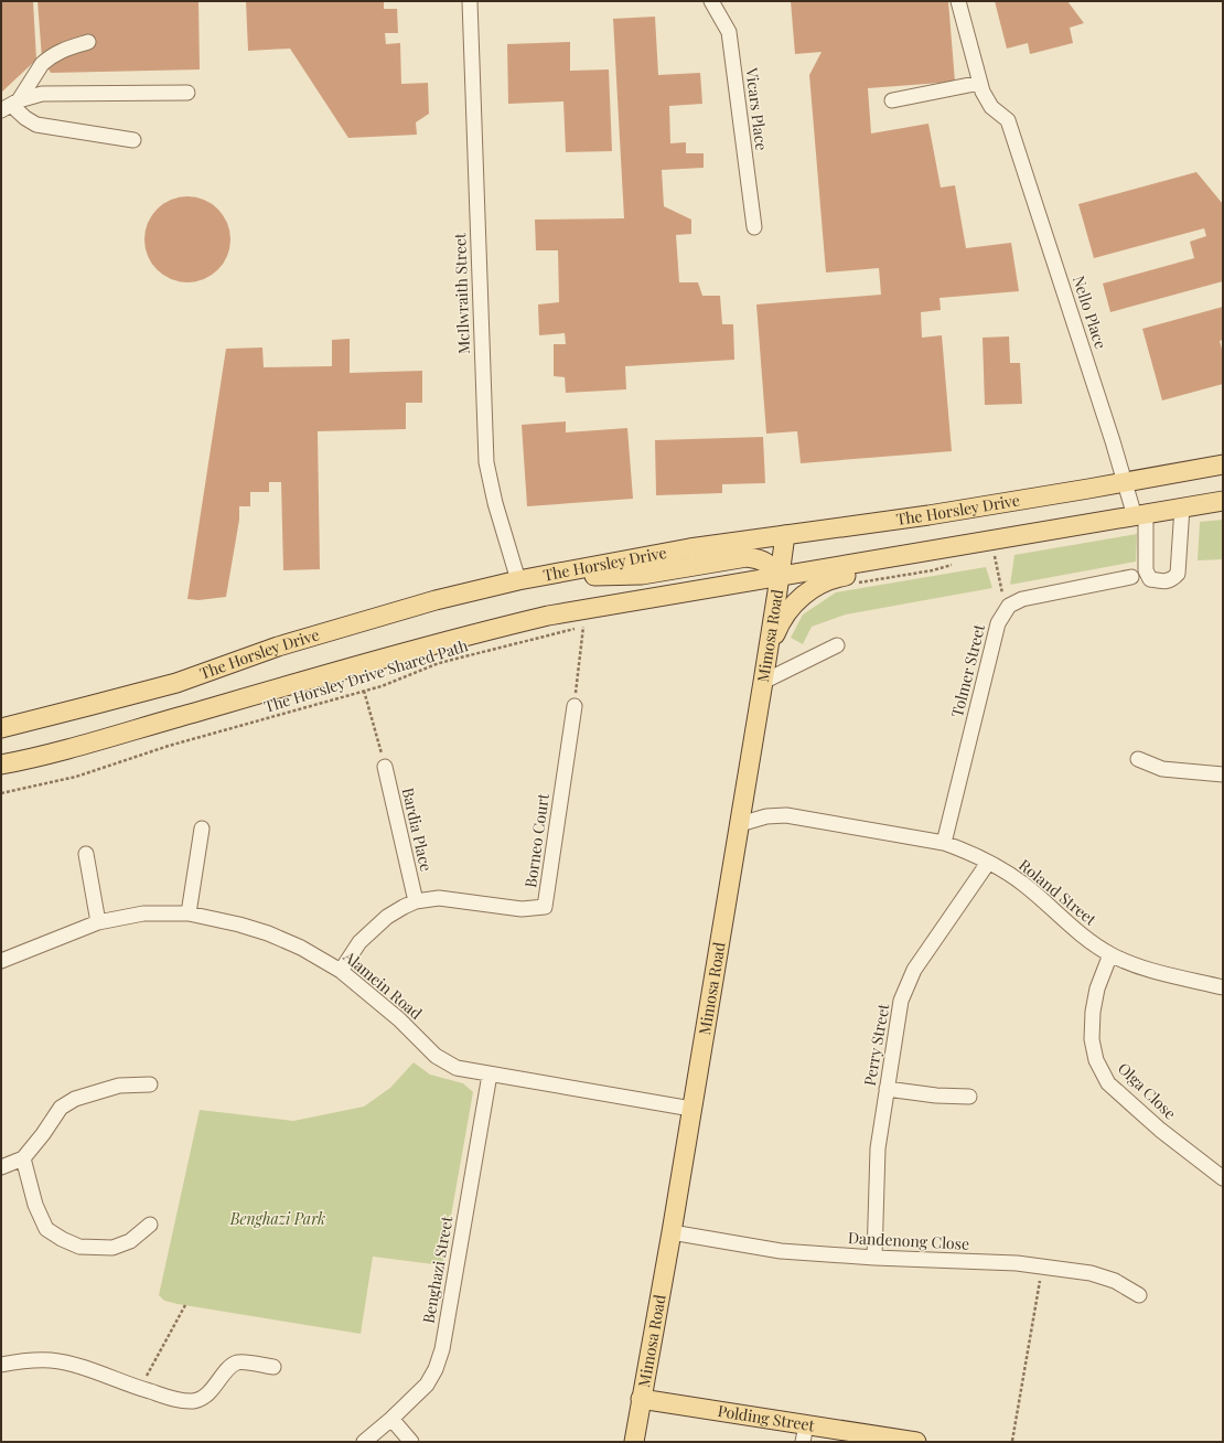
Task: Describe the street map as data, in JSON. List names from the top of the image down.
{
  "streets": {
    "main road": ["The Horsley Drive", "Mimosa Road", "Polding Street"],
    "street": [
      "Vicars Place",
      "McIlwraith Street",
      "Nello Place",
      "Tolmer Street",
      "Bardia Place",
      "Borneo Court",
      "Roland Street",
      "Alamein Road",
      "Perry Street",
      "Olga Close",
      "Dandenong Close",
      "Benghazi Street"
    ],
    "path": ["The Horsley Drive Shared Path"]
  },
  "crossings": [
    ["McIlwraith Street", "The Horsley Drive"],
    ["Nello Place", "The Horsley Drive"],
    ["The Horsley Drive", "Mimosa Road"],
    ["Mimosa Road", "Roland Street"],
    ["Mimosa Road", "Alamein Road"],
    ["Mimosa Road", "Dandenong Close"],
    ["Mimosa Road", "Polding Street"],
    ["Tolmer Street", "Roland Street"],
    ["Bardia Place", "Borneo Court"],
    ["Borneo Court", "Alamein Road"],
    ["Roland Street", "Perry Street"],
    ["Roland Street", "Olga Close"],
    ["Alamein Road", "Benghazi Street"],
    ["Perry Street", "Dandenong Close"]
  ],
  "parks": ["Benghazi Park"]
}
